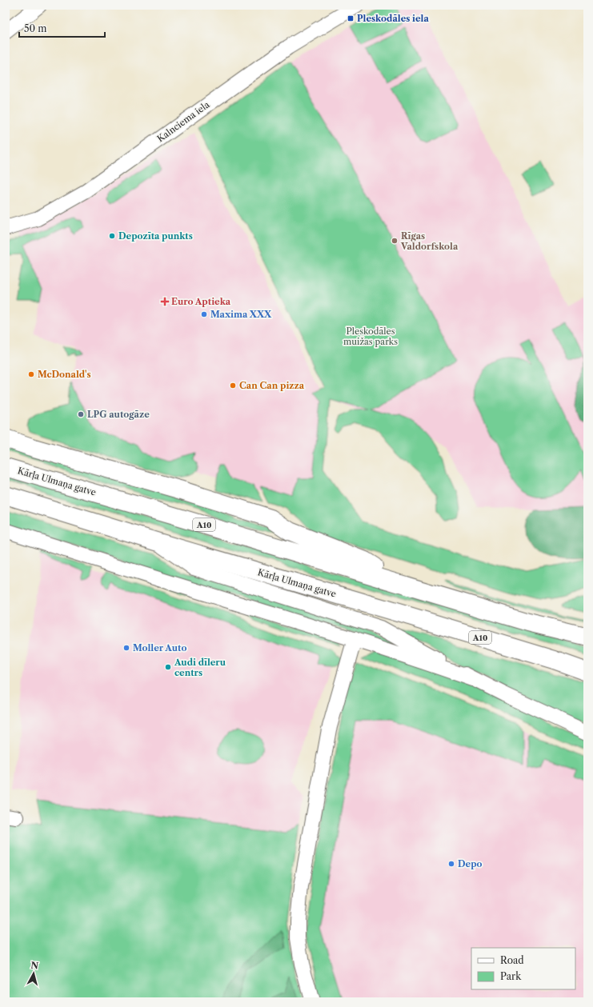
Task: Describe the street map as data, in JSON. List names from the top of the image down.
{
  "streets": {
    "highway": ["Kārļa Ulmaņa gatve", "A10"],
    "street": ["Kalnciema iela"]
  },
  "parks": ["Pleskodāles muižas parks"],
  "places": {
    "transit": ["Pleskodāles iela"],
    "other": [
      "Depozīta punkts",
      "Rīgas Valdorfskola",
      "Maxima XXX",
      "McDonald's",
      "Can Can pizza",
      "LPG autogāze",
      "Moller Auto",
      "Audi dīleru centrs",
      "Depo"
    ],
    "health": ["Euro Aptieka"]
  },
  "legend": ["Road", "Park"],
  "scale_bar": "50 m",
  "north": "top"
}
